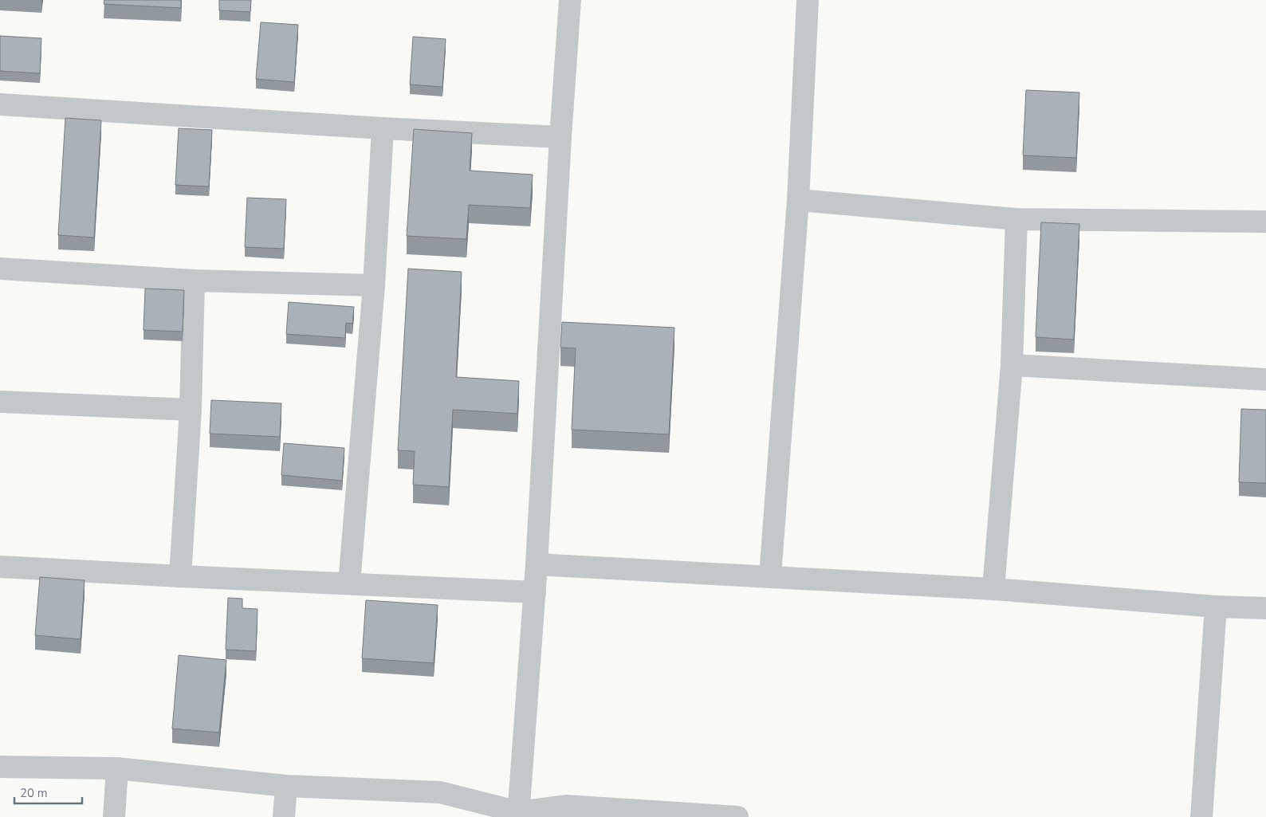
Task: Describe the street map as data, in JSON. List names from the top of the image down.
{
  "scale_bar": "20 m"
}
